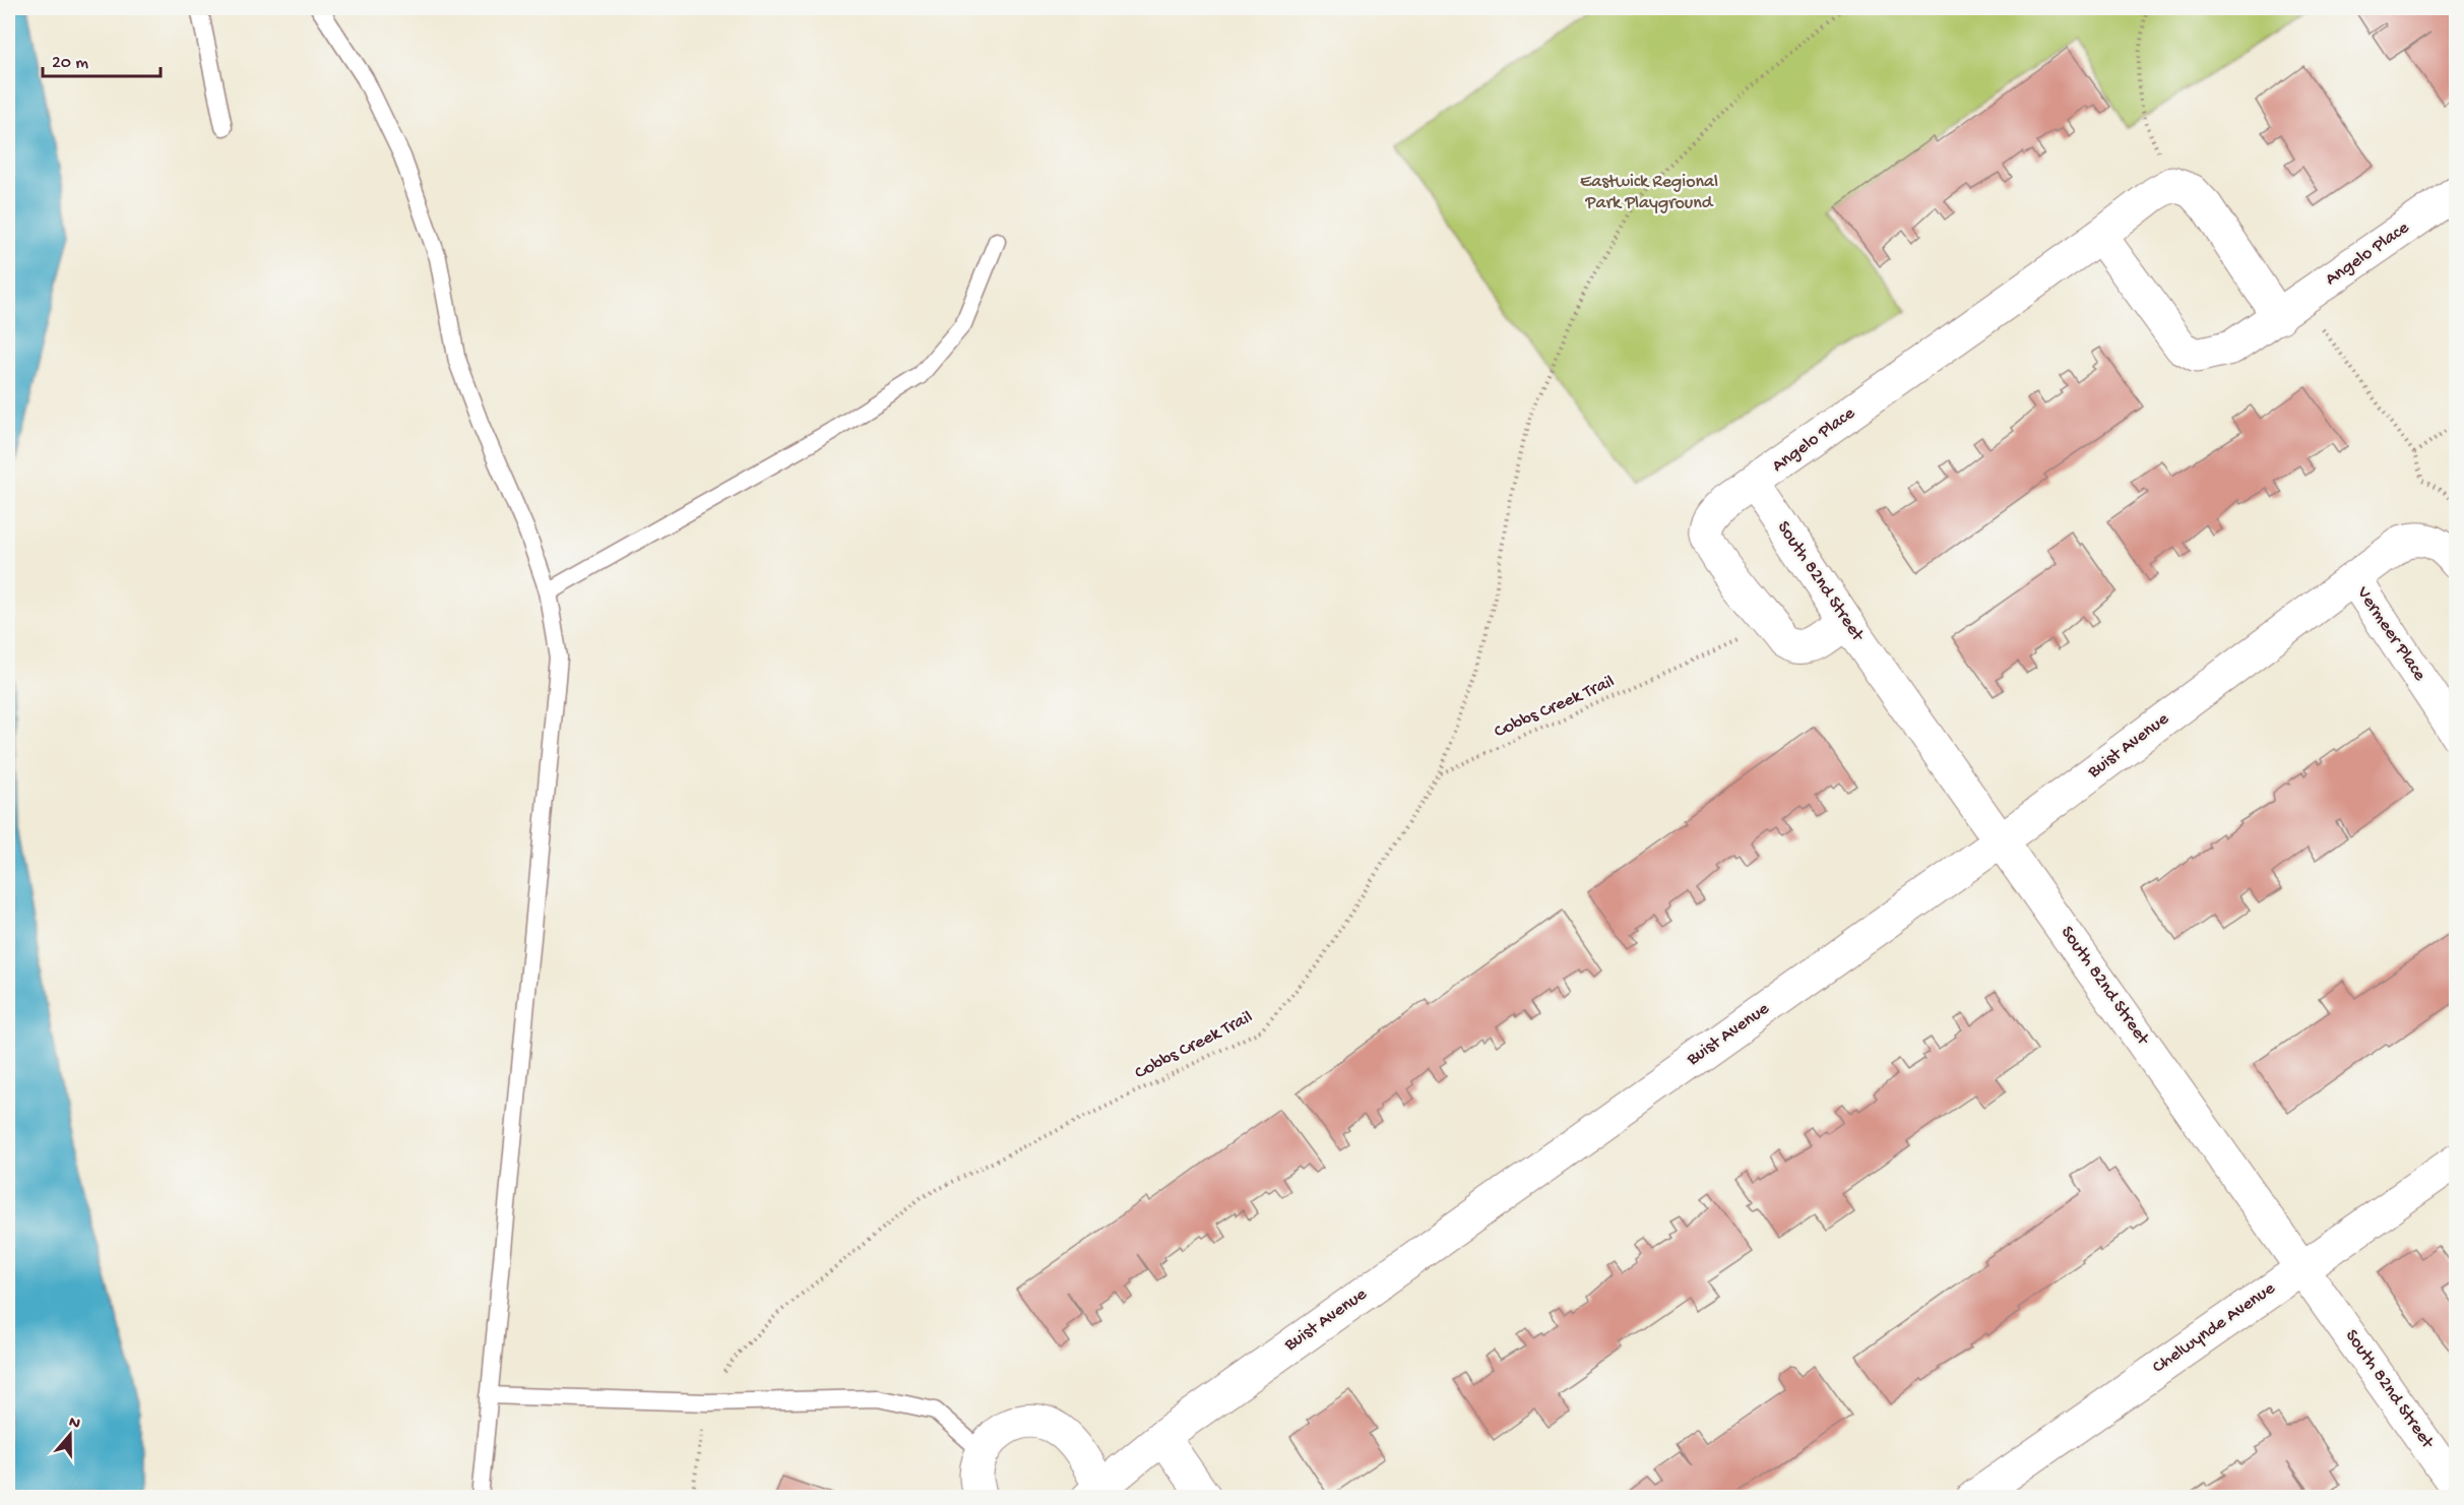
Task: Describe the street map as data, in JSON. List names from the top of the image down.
{
  "streets": {
    "street": [
      "Angelo Place",
      "South 82nd Street",
      "Vermeer Place",
      "Buist Avenue",
      "Chelwynde Avenue"
    ],
    "path": ["Cobbs Creek Trail"]
  },
  "crossings": [
    ["Angelo Place", "South 82nd Street"],
    ["Angelo Place", "Cobbs Creek Trail"],
    ["South 82nd Street", "Buist Avenue"],
    ["South 82nd Street", "Chelwynde Avenue"],
    ["Vermeer Place", "Buist Avenue"]
  ],
  "parks": ["Eastwick Regional Park Playground"],
  "scale_bar": "20 m",
  "north": "top"
}
